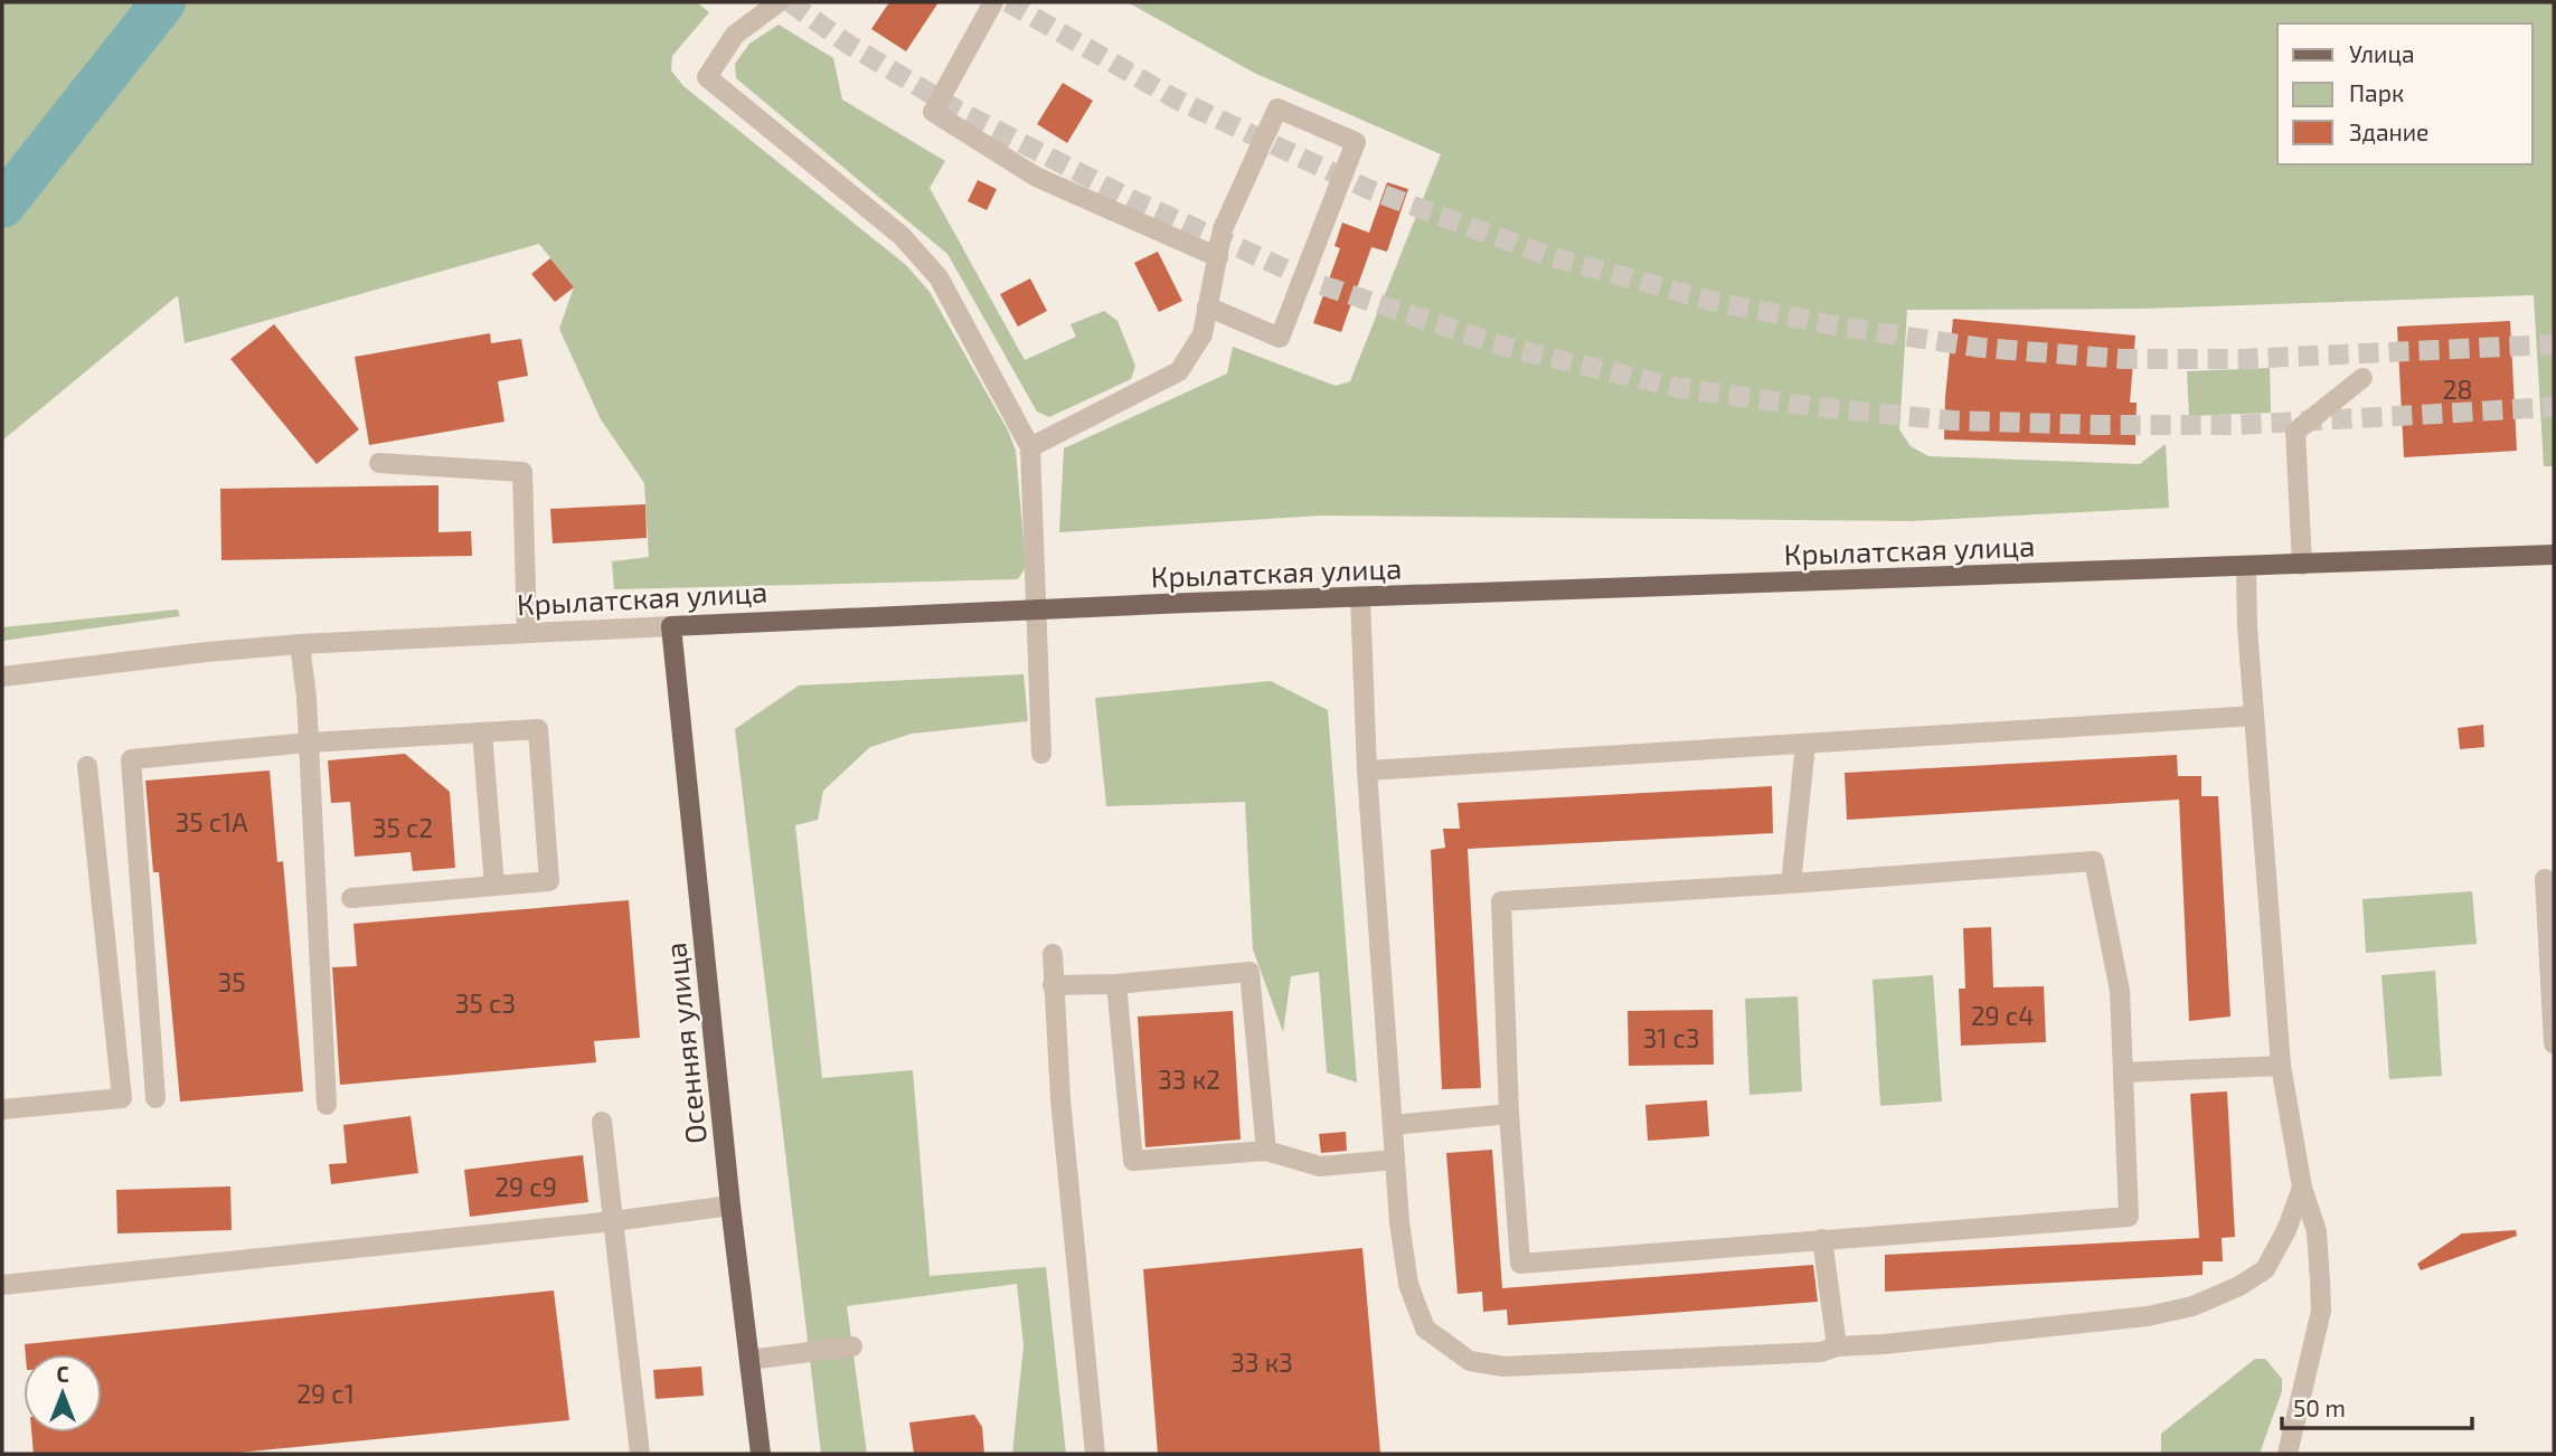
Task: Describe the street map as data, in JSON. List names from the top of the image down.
{
  "streets": {
    "main road": ["Крылатская улица", "Осенняя улица"]
  },
  "crossings": [
    ["Крылатская улица", "Осенняя улица"]
  ],
  "house_numbers": [
    "28",
    "35 с1А",
    "35 с2",
    "35",
    "35 с3",
    "29 с4",
    "31 с3",
    "33 к2",
    "29 с9",
    "33 к3",
    "29 с1"
  ],
  "legend": ["Улица", "Парк", "Здание"],
  "scale_bar": "50 m",
  "north": "top"
}
